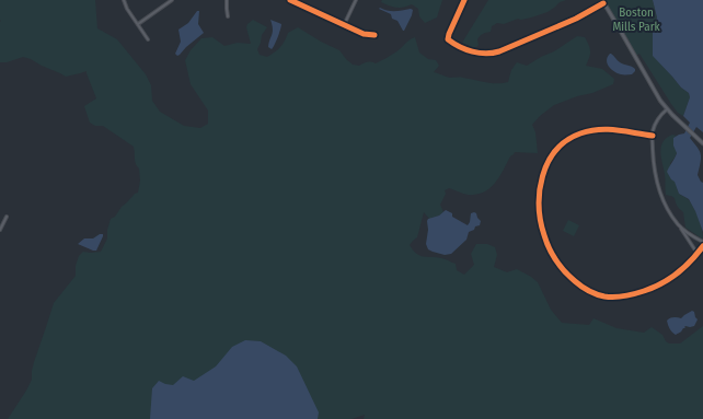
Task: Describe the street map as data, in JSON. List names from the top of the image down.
{
  "parks": ["Boston Mills Park"]
}
